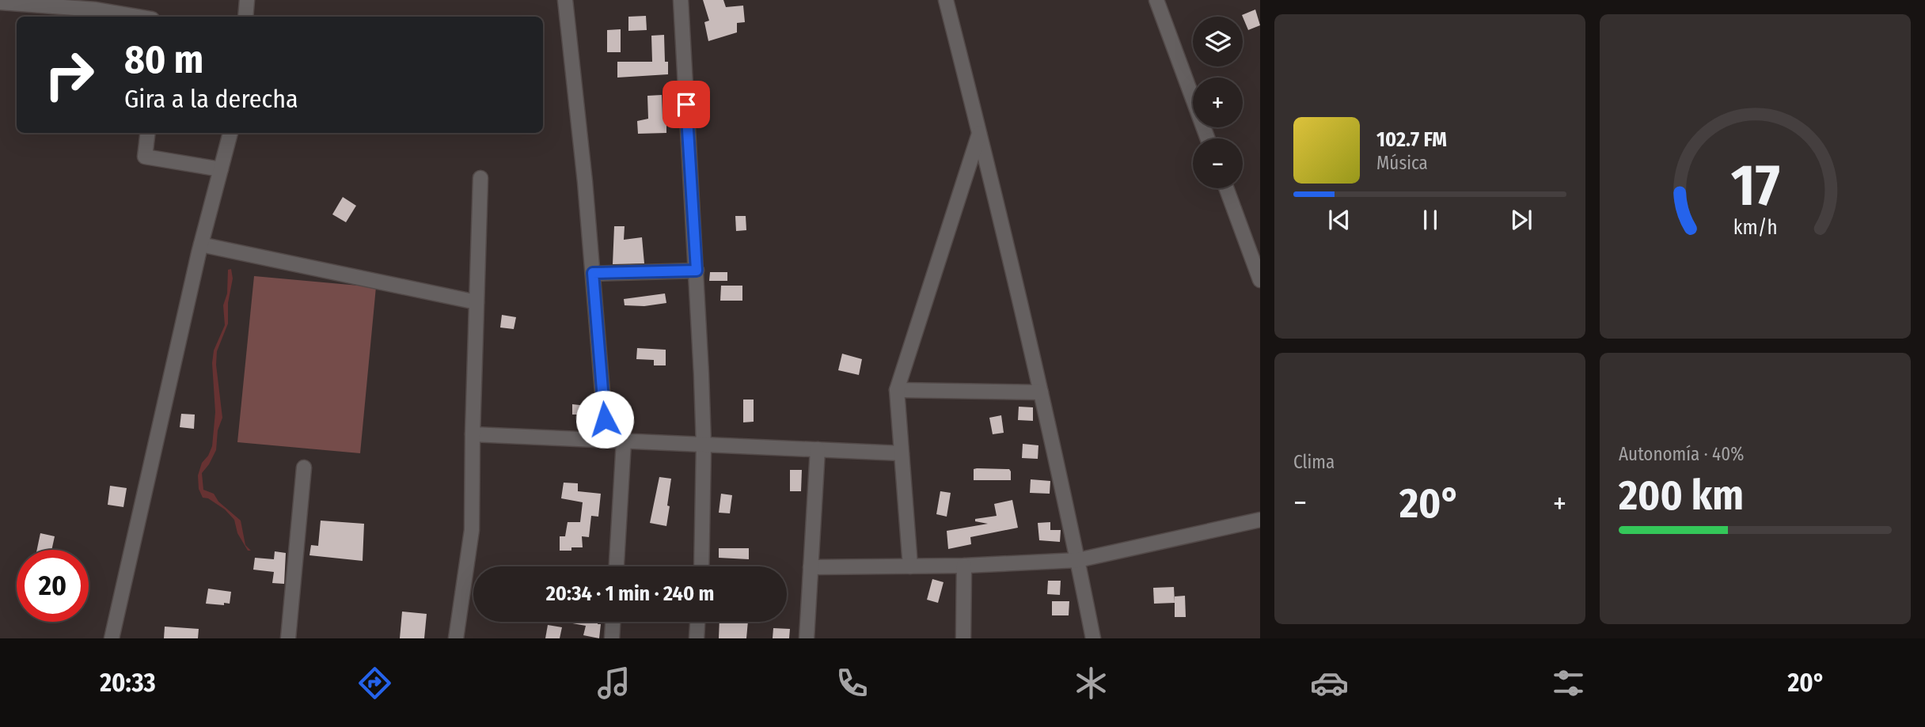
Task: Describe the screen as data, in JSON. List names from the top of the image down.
{
  "page": {
    "map_buttons": ["+", "−"],
    "turn": ["80 m", "Gira a la derecha"],
    "song": ["102.7 FM", "Música"],
    "tile": [
      "Clima",
      ["Autonomía · 40%", "200 km"]
    ],
    "heat": ["−", "20°", "+"],
    "limit": "20",
    "trip": "20:34 · 1 min · 240 m",
    "tabs": ["20:33", "20°"],
    "gauge": ["17", "km/h"]
  }
}
